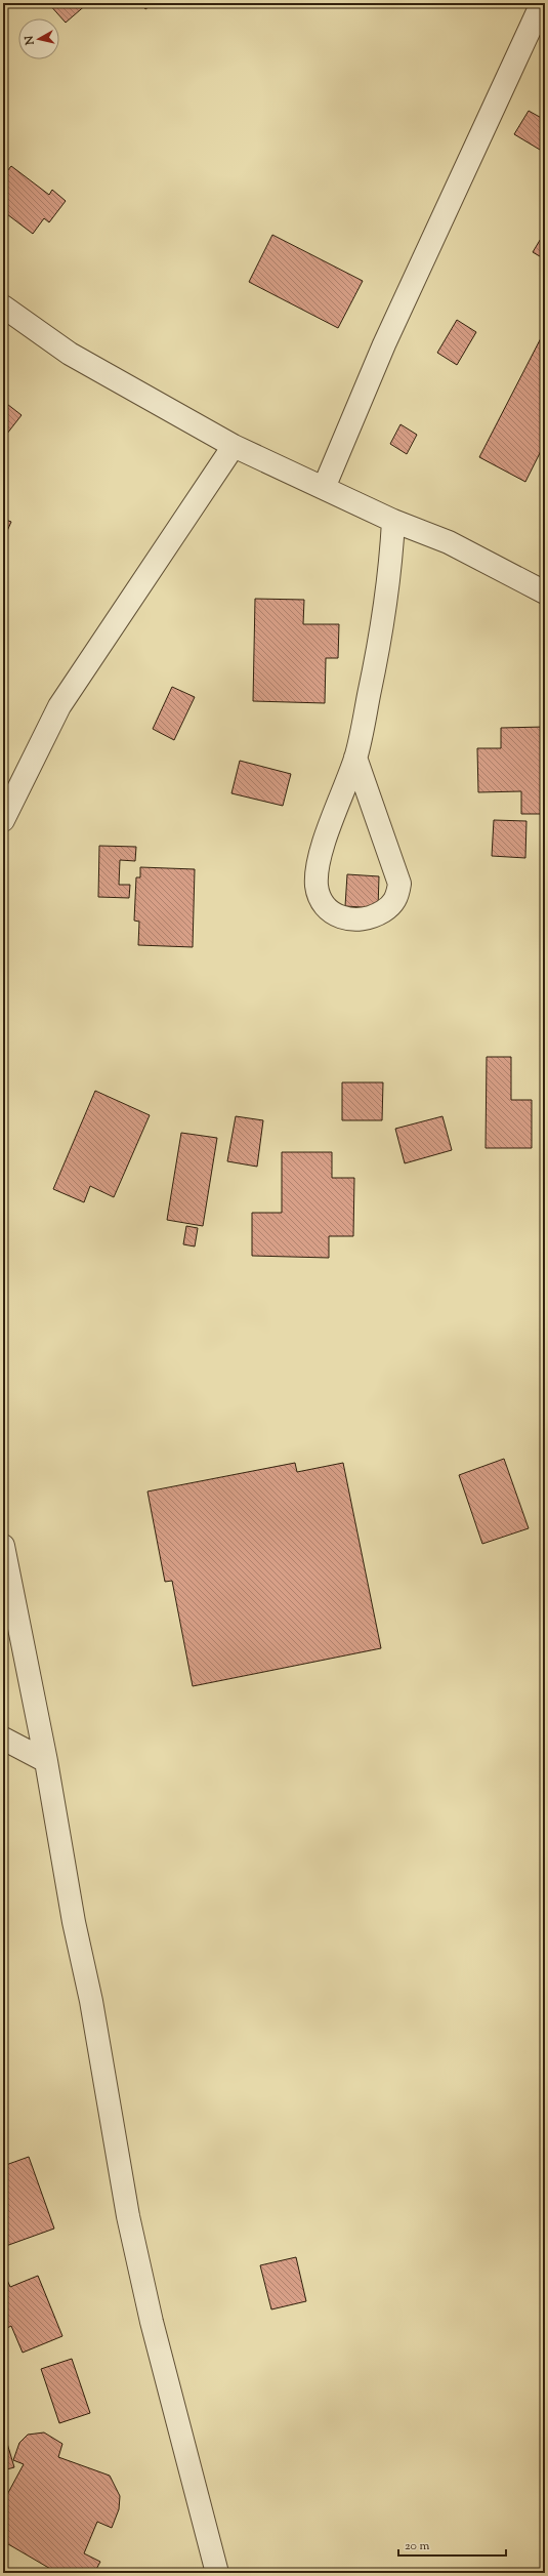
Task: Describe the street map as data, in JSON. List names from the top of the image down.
{
  "scale_bar": "20 m",
  "north": "left"
}
